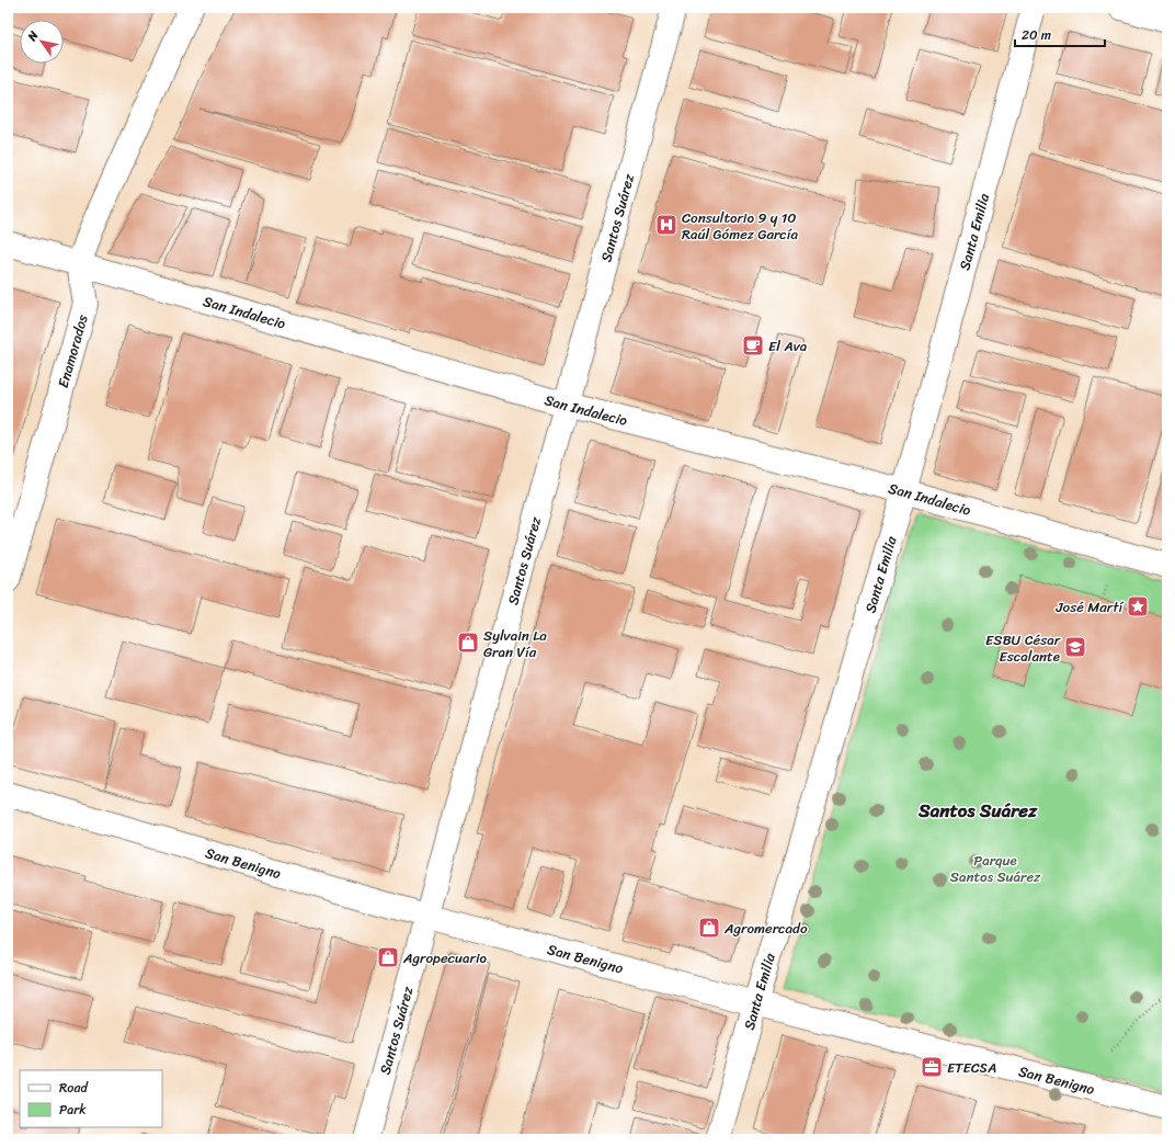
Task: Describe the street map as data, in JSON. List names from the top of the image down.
{
  "streets": {
    "street": [
      "Santos Suárez",
      "Santa Emilia",
      "San Indalecio",
      "Enamorados",
      "San Benigno"
    ]
  },
  "crossings": [
    ["Santos Suárez", "San Indalecio"],
    ["Santos Suárez", "San Benigno"],
    ["Santa Emilia", "San Indalecio"],
    ["Santa Emilia", "San Benigno"],
    ["San Indalecio", "Enamorados"]
  ],
  "districts": ["Santos Suárez"],
  "parks": ["Parque Santos Suárez"],
  "places": {
    "hospital": ["Consultorio 9 y 10 Raúl Gómez García"],
    "cafe": ["El Ava"],
    "place": ["José Martí"],
    "shop": ["Sylvain La Gran Vía", "Agromercado", "Agropecuario"],
    "school or university": ["ESBU César Escalante"],
    "office": ["ETECSA"]
  },
  "legend": ["Road", "Park"],
  "scale_bar": "20 m",
  "north": "top left"
}
